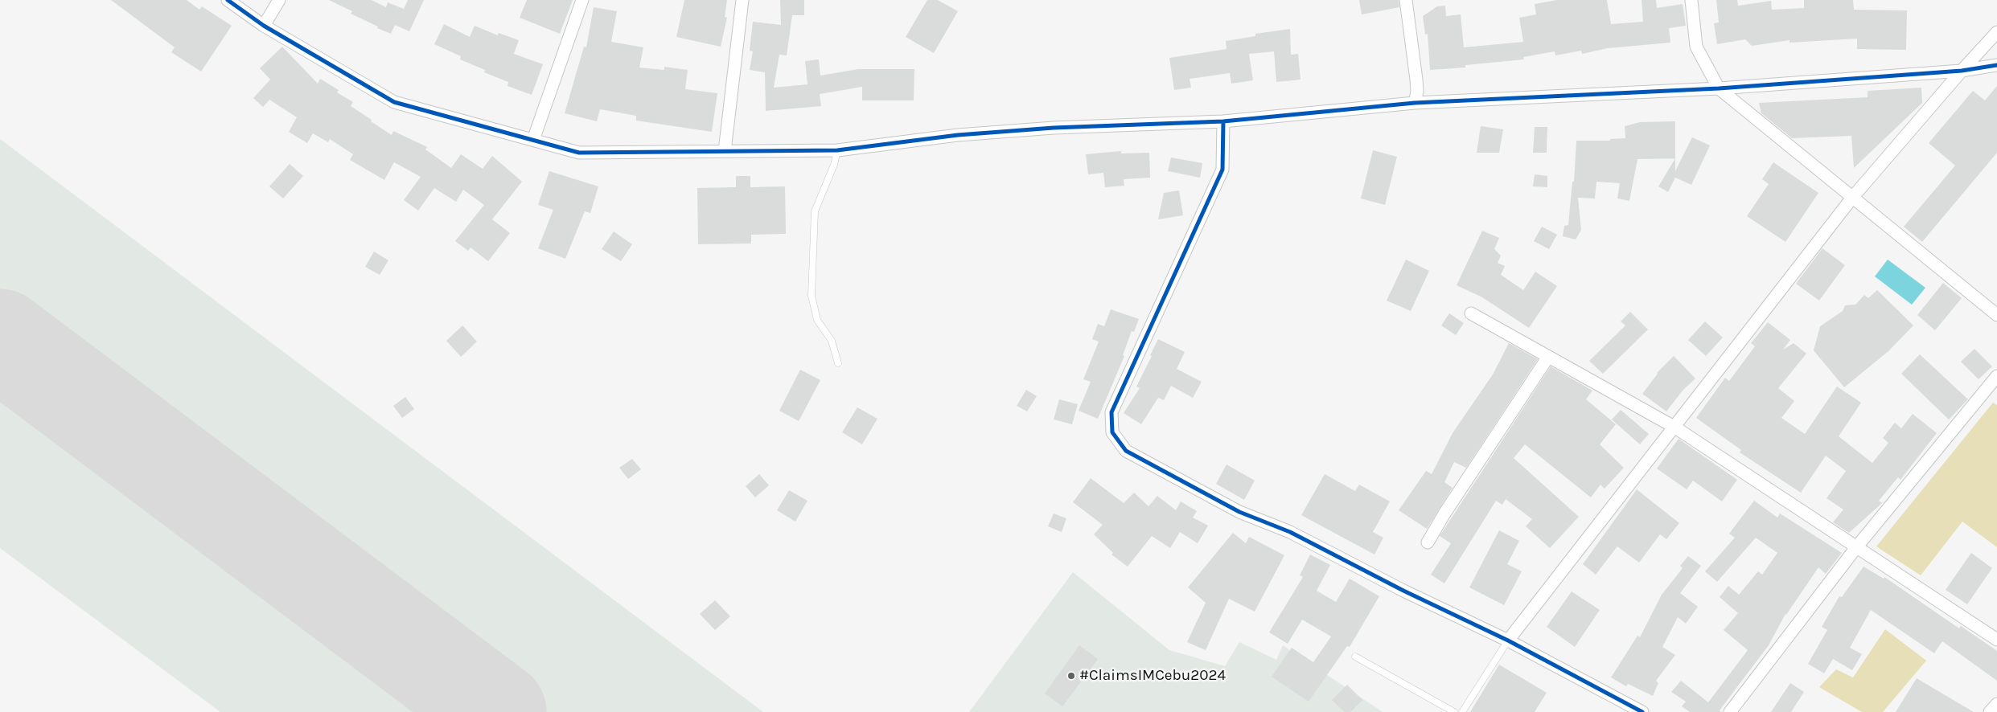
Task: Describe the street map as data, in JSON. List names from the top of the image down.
{
  "places": ["#ClaimsIMCebu2024"]
}
